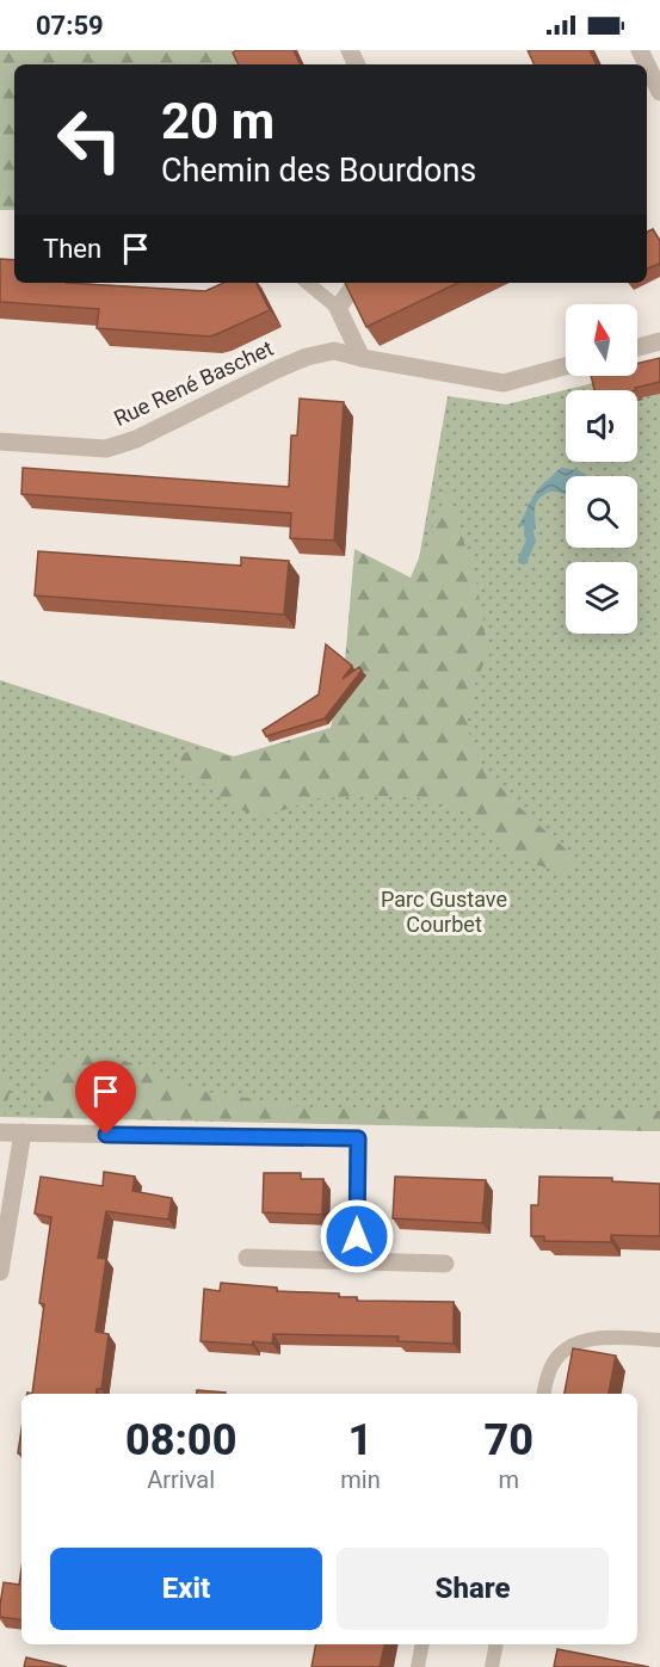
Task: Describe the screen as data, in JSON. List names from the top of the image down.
{
  "streets": {
    "street": ["Rue René Baschet"]
  },
  "parks": ["Parc Gustave Courbet"],
  "north": "top",
  "page": {
    "status": "07:59",
    "turn": ["20 m", "Chemin des Bourdons"],
    "then": "Then",
    "eta": [
      "08:00",
      "Arrival",
      "1",
      "min",
      "70",
      "m"
    ],
    "buttons": ["Exit", "Share"]
  }
}
